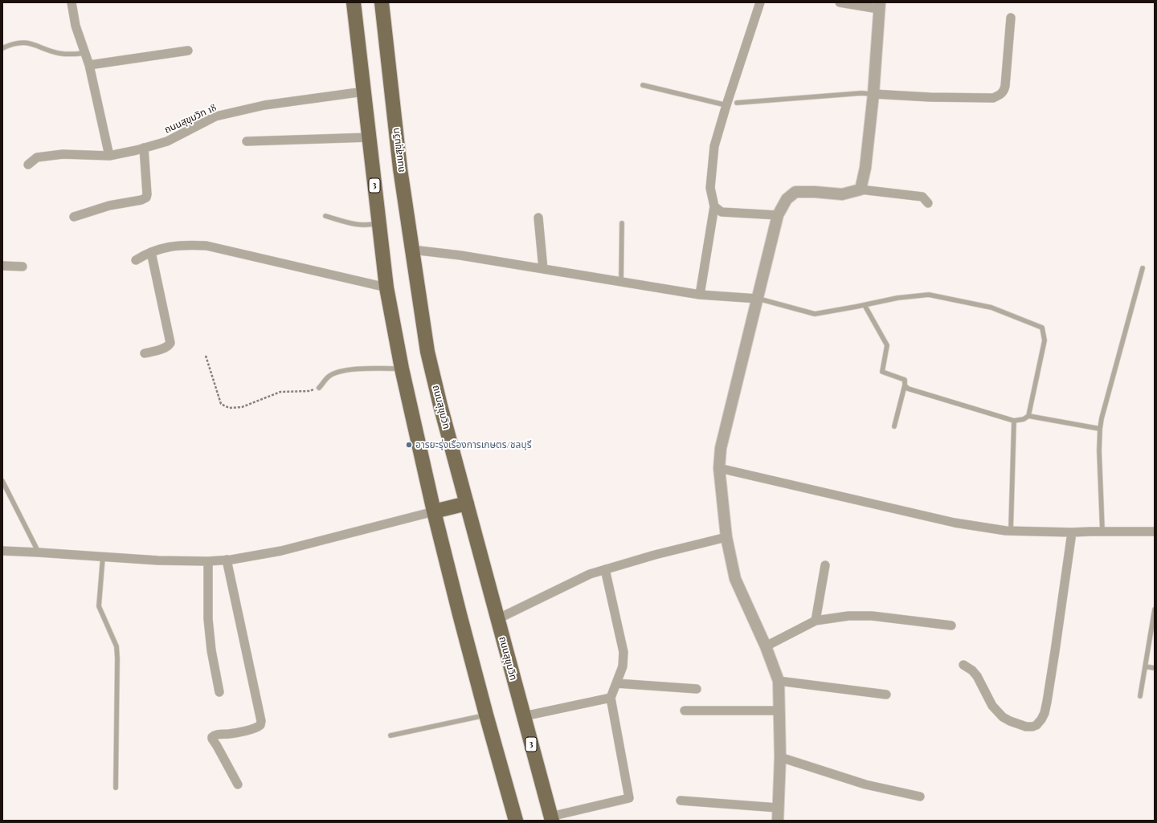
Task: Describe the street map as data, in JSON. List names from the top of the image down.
{
  "streets": {
    "main road": ["ถนนสุขุมวิท", "3"],
    "street": ["ถนนสุขุมวิท 18"]
  },
  "crossings": [
    ["ถนนสุขุมวิท 18", "3"]
  ],
  "places": ["อารยะรุ่งเรืองการเกษตร/ชลบุรี"]
}
